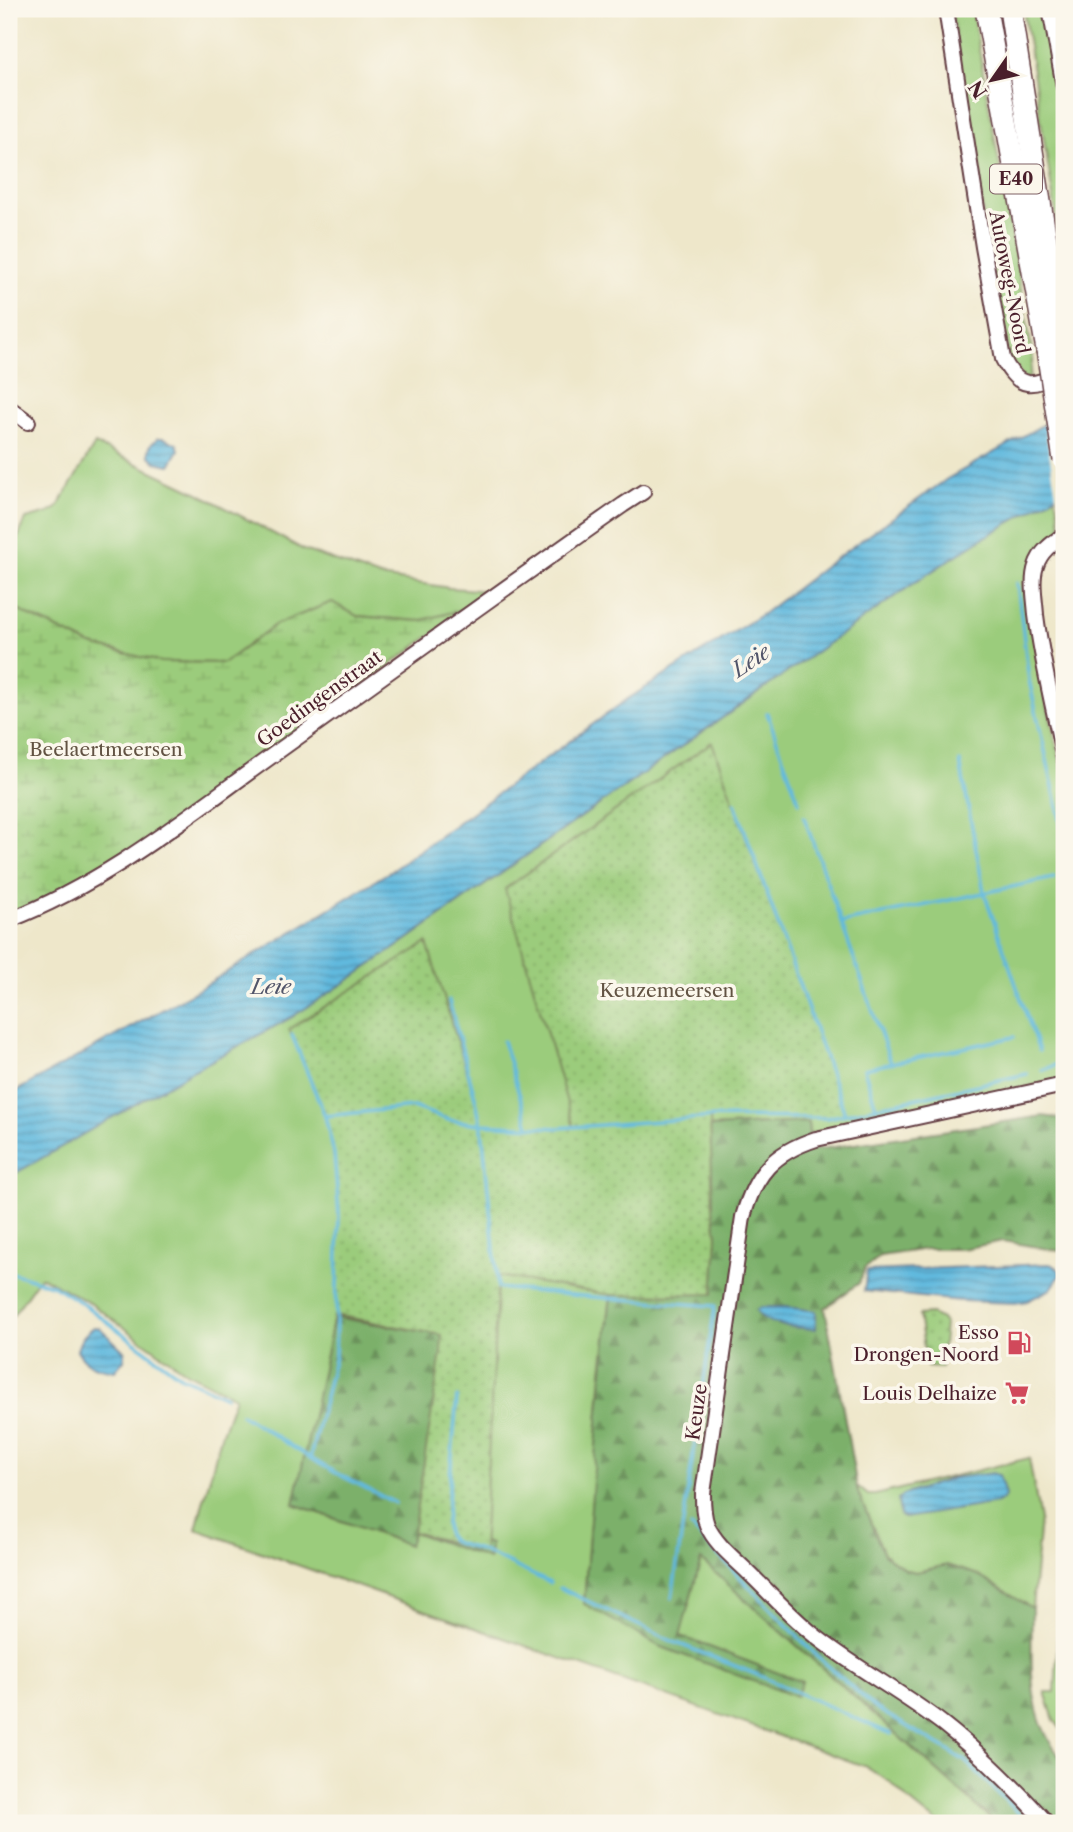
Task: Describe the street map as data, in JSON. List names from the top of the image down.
{
  "streets": {
    "highway": ["E40"],
    "street": ["Autoweg-Noord", "Goedingenstraat", "Keuze"]
  },
  "water": ["Leie"],
  "parks": ["Beelaertmeersen", "Keuzemeersen"],
  "places": {
    "fuel station": ["Esso Drongen-Noord"],
    "supermarket": ["Louis Delhaize"]
  },
  "north": "bottom left"
}
